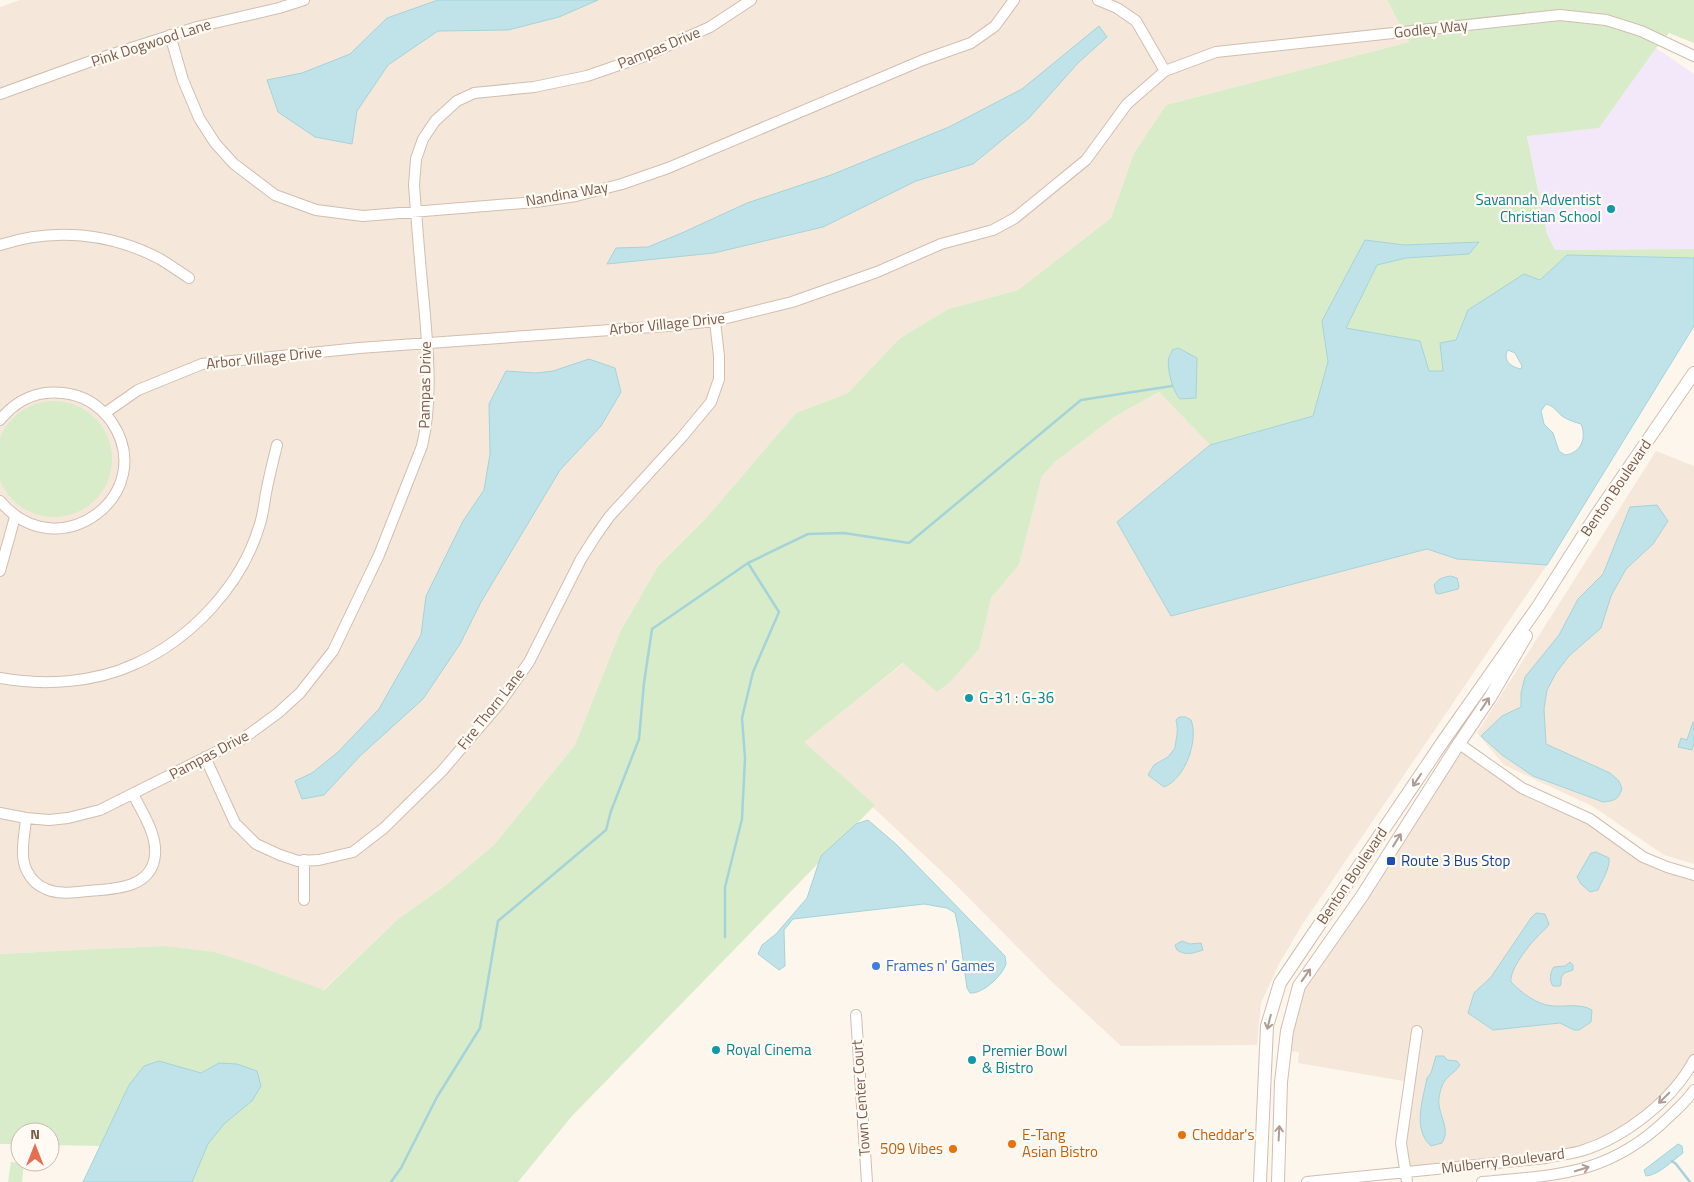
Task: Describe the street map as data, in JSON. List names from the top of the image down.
{
  "streets": {
    "street": [
      "Godley Way",
      "Pink Dogwood Lane",
      "Pampas Drive",
      "Nandina Way",
      "Arbor Village Drive",
      "Benton Boulevard",
      "Fire Thorn Lane",
      "Town Center Court",
      "Mulberry Boulevard"
    ]
  },
  "crossings": [
    ["Godley Way", "Arbor Village Drive"],
    ["Pink Dogwood Lane", "Nandina Way"],
    ["Pampas Drive", "Nandina Way"],
    ["Pampas Drive", "Arbor Village Drive"],
    ["Pampas Drive", "Fire Thorn Lane"],
    ["Arbor Village Drive", "Fire Thorn Lane"]
  ],
  "places": {
    "other": [
      "Savannah Adventist Christian School",
      "G-31 : G-36",
      "Frames n' Games",
      "Royal Cinema",
      "Premier Bowl & Bistro",
      "Cheddar's",
      "E-Tang Asian Bistro",
      "509 Vibes"
    ],
    "transit": ["Route 3 Bus Stop"]
  },
  "north": "top"
}
